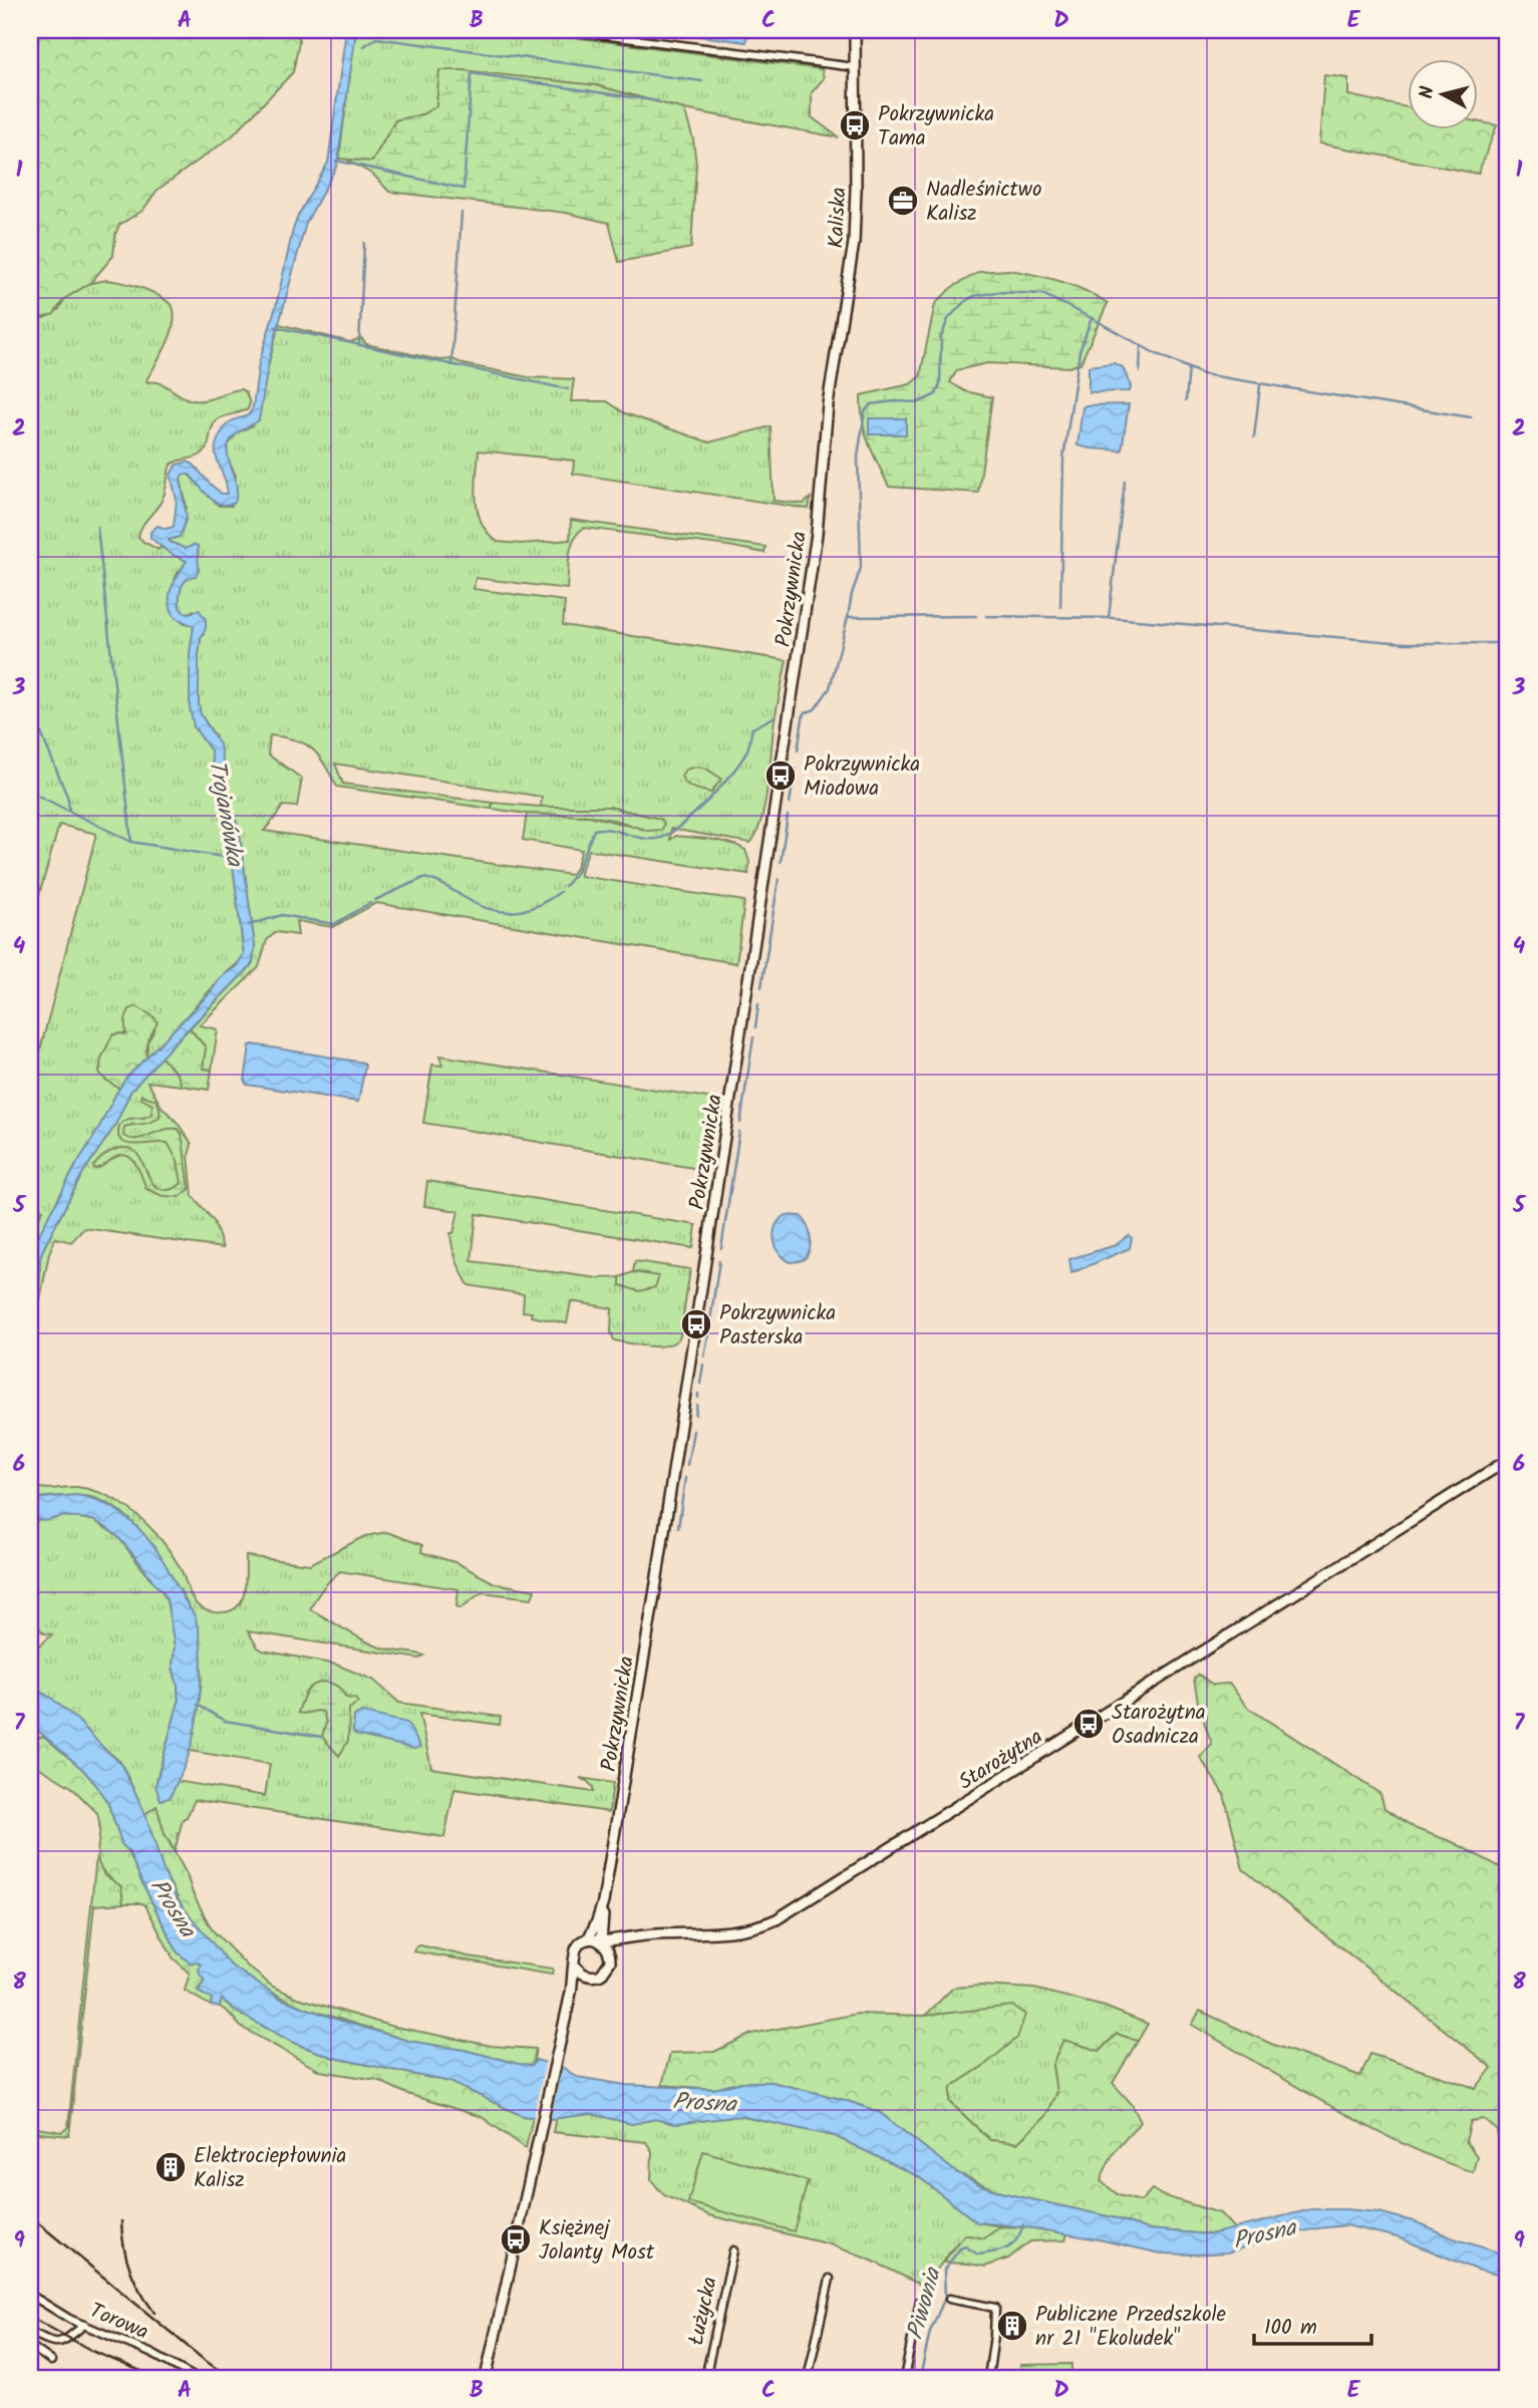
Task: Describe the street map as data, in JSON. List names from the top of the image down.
{
  "streets": {
    "street": [
      "Kaliska",
      "Pokrzywnicka",
      "Starożytna",
      "Łużycka",
      "Torowa"
    ]
  },
  "crossings": [
    ["Kaliska", "Pokrzywnicka"],
    ["Pokrzywnicka", "Starożytna"]
  ],
  "water": ["Trojanówka", "Prosna", "Piwonia"],
  "places": {
    "bus stop": [
      "Pokrzywnicka Tama",
      "Pokrzywnicka Miodowa",
      "Pokrzywnicka Pasterska",
      "Starożytna Osadnicza",
      "Księżnej Jolanty Most"
    ],
    "office": ["Nadleśnictwo Kalisz"],
    "building": ["Elektrociepłownia Kalisz", "Publiczne Przedszkole nr 21 \"Ekoludek\""]
  },
  "scale_bar": "100 m",
  "north": "left",
  "grid": {
    "columns": [
      "A",
      "B",
      "C",
      "D",
      "E"
    ],
    "rows": [
      "1",
      "2",
      "3",
      "4",
      "5",
      "6",
      "7",
      "8",
      "9"
    ]
  }
}
